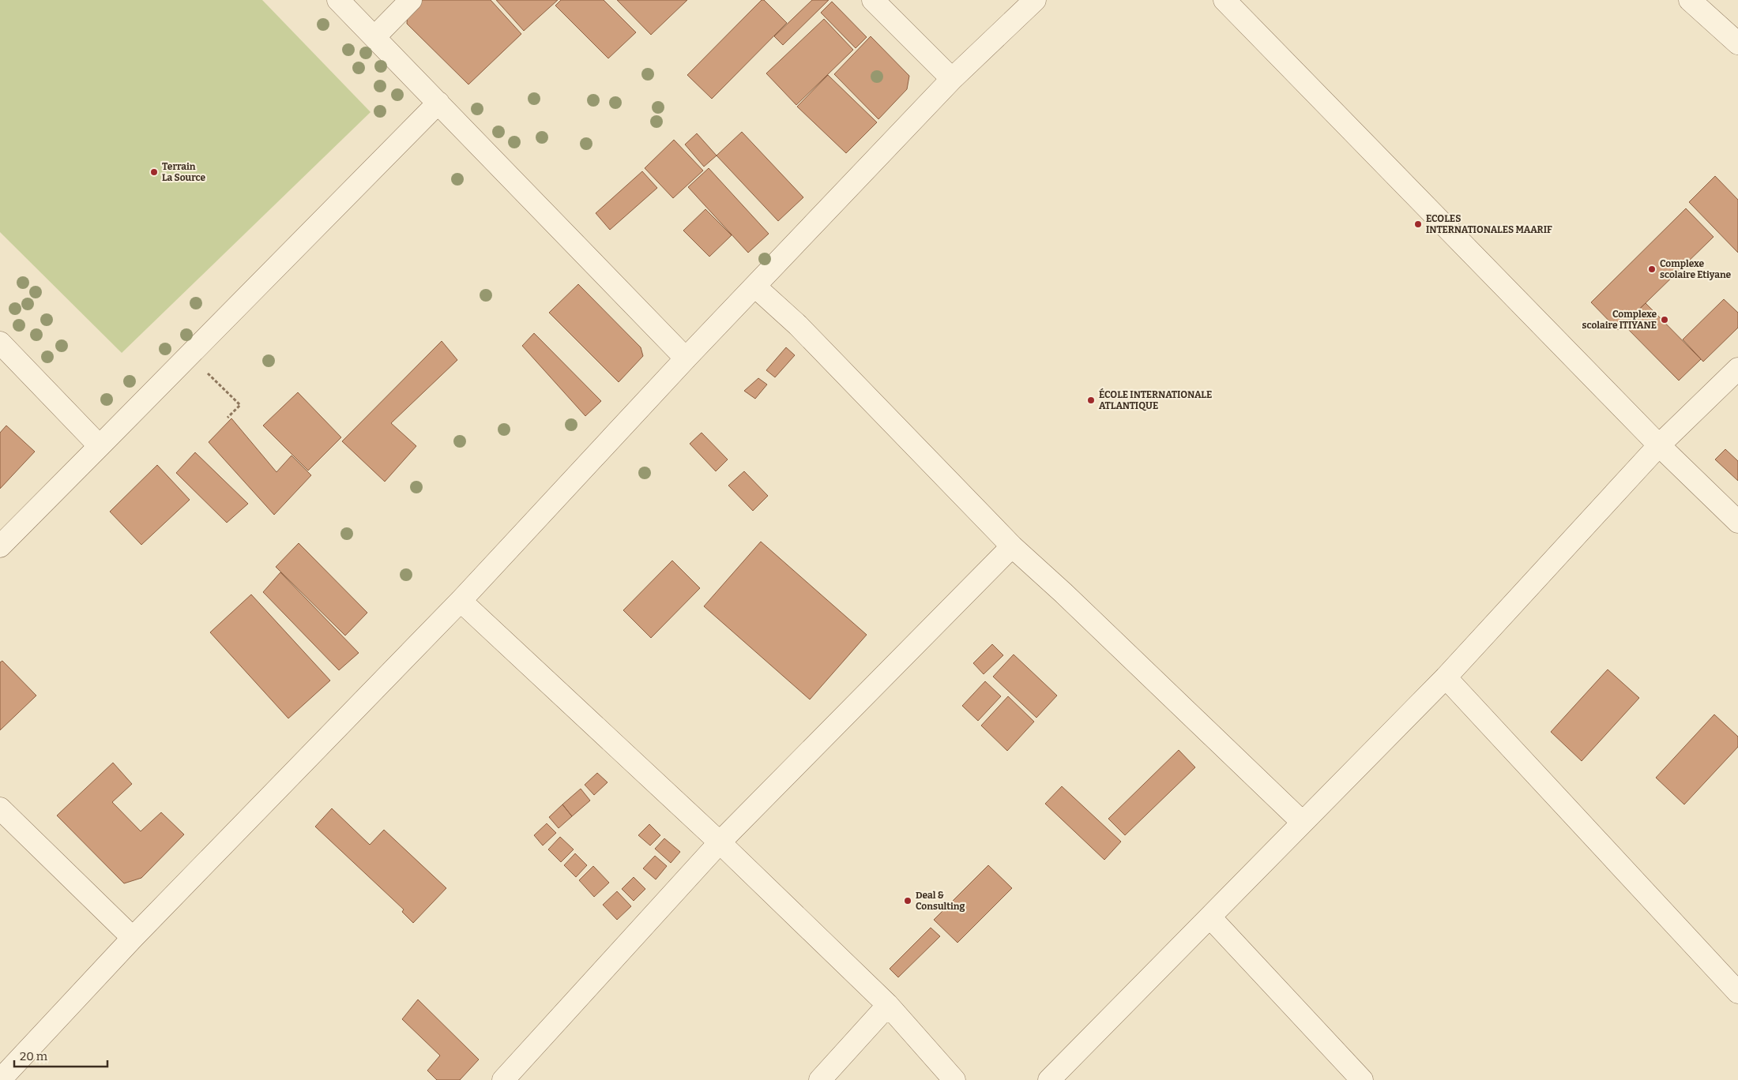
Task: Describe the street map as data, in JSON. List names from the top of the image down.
{
  "places": [
    "Terrain La Source",
    "ECOLES INTERNATIONALES MAARIF",
    "Complexe scolaire Etiyane",
    "Complexe scolaire ITIYANE",
    "ÉCOLE INTERNATIONALE ATLANTIQUE",
    "Deal & Consulting"
  ],
  "scale_bar": "20 m"
}
